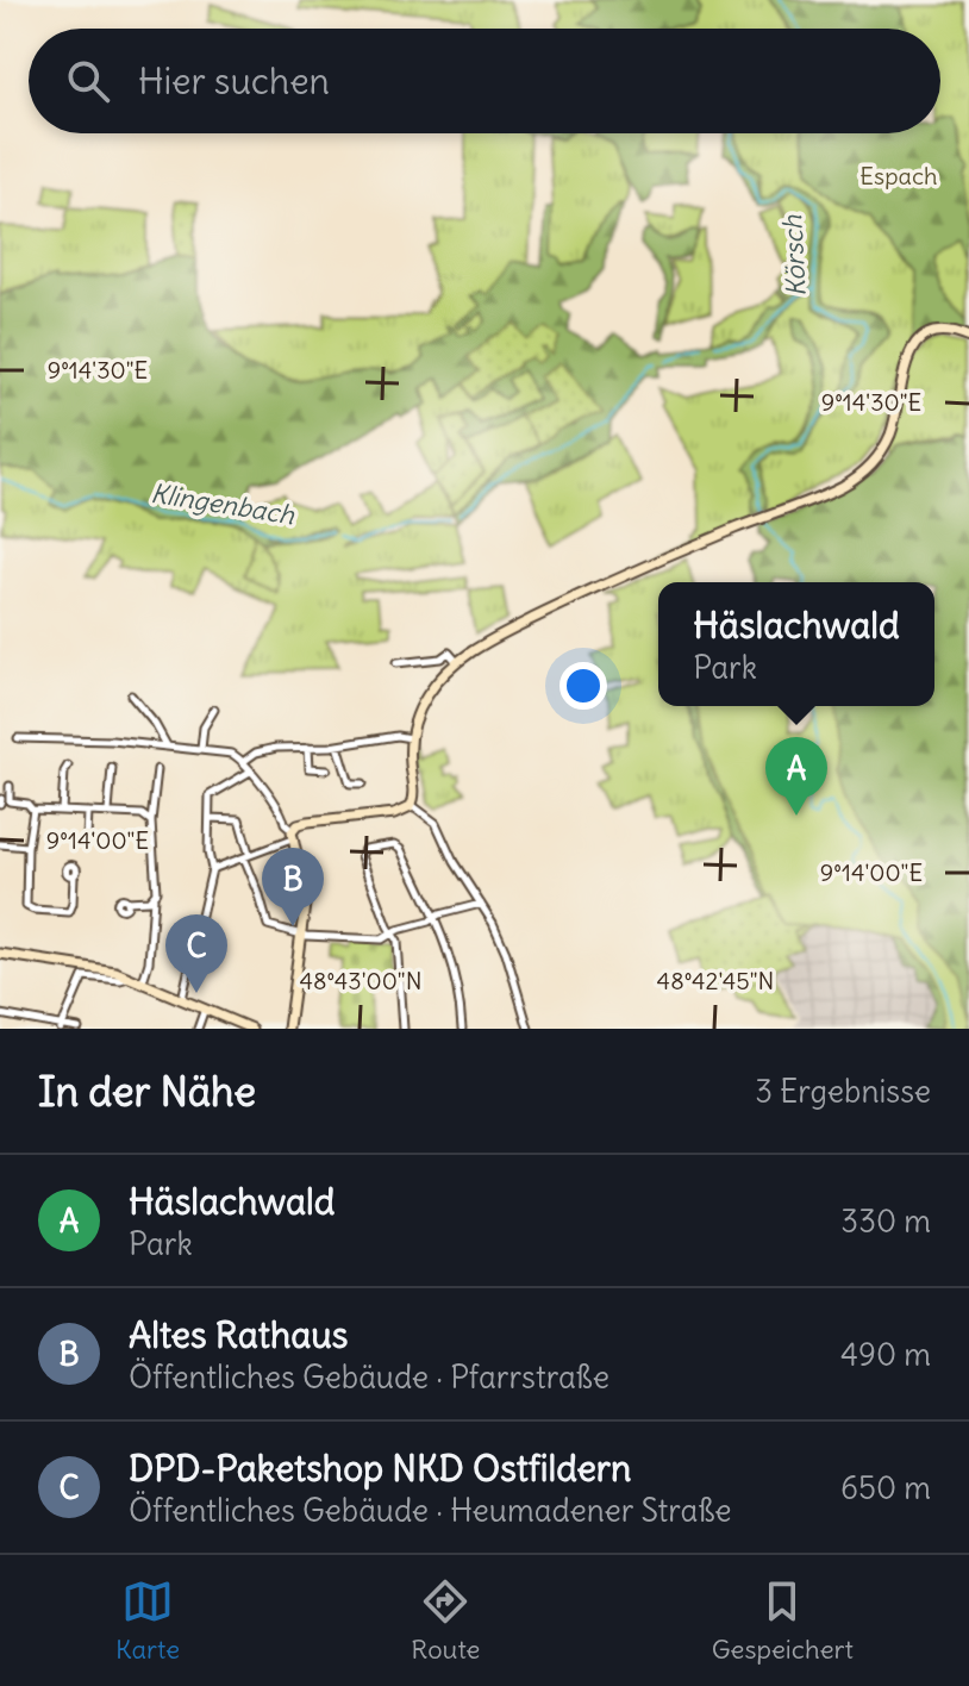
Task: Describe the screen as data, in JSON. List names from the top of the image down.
{
  "water": ["Körsch", "Klingenbach"],
  "parks": ["Espach"],
  "page": {
    "search": "Hier suchen",
    "popup": ["Häslachwald", "Park"],
    "pins": ["A", "B", "C"],
    "heading": ["In der Nähe", "3 Ergebnisse"],
    "list": [
      {
        "mark": "A",
        "name": "Häslachwald",
        "note": "Park",
        "value": "330 m"
      },
      {
        "mark": "B",
        "name": "Altes Rathaus",
        "note": "Öffentliches Gebäude · Pfarrstraße",
        "value": "490 m"
      },
      {
        "mark": "C",
        "name": "DPD-Paketshop NKD Ostfildern",
        "note": "Öffentliches Gebäude · Heumadener Straße",
        "value": "650 m"
      }
    ],
    "nav": ["Karte", "Route", "Gespeichert"]
  },
  "coordinates": [
    "9°14'30\"E",
    "9°14'00\"E",
    "48°43'00\"N",
    "48°42'45\"N"
  ]
}
